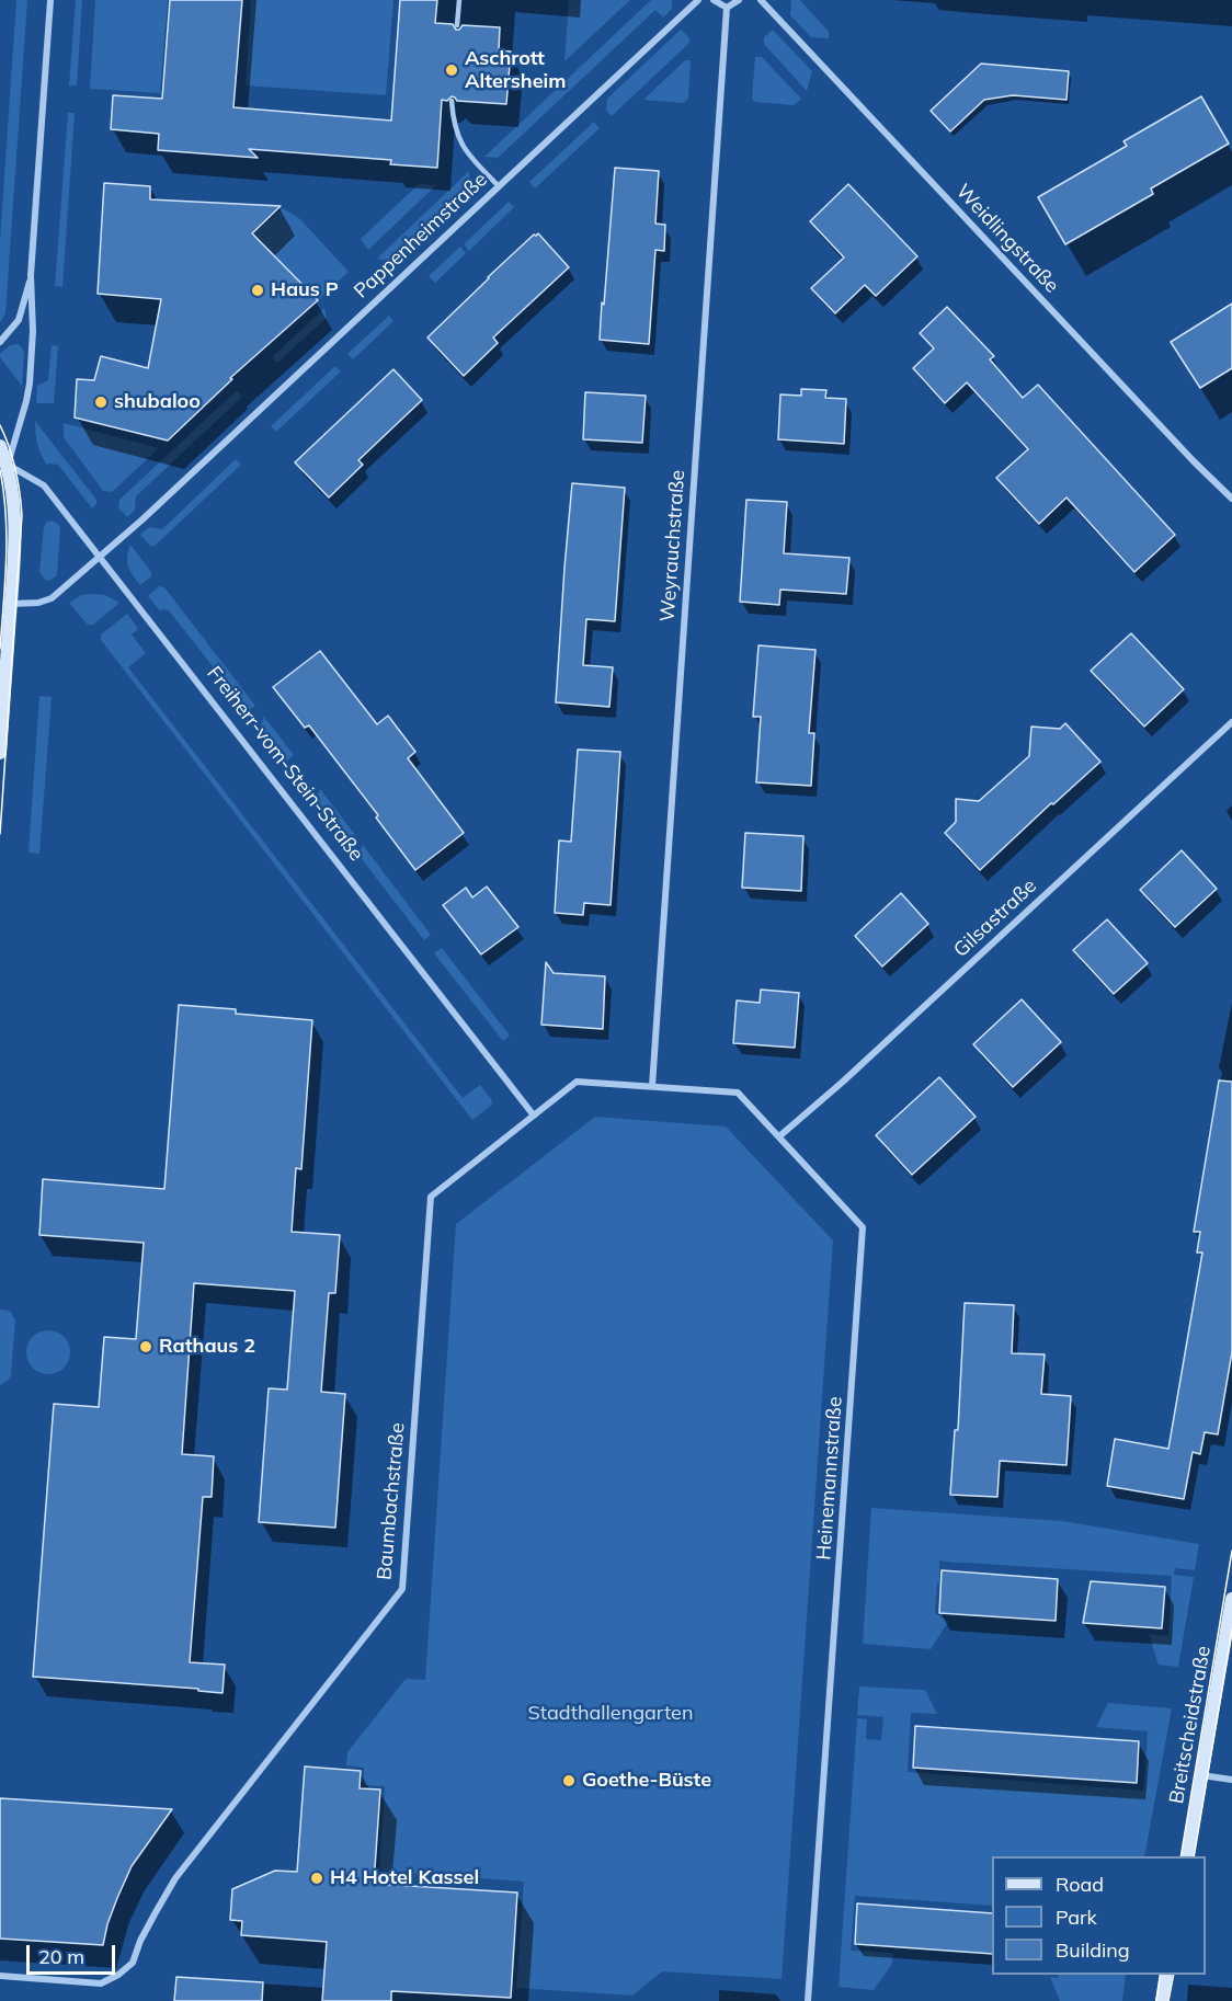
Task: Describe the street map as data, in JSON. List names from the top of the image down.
{
  "streets": {
    "street": [
      "Pappenheimstraße",
      "Weidlingstraße",
      "Weyrauchstraße",
      "Freiherr-vom-Stein-Straße",
      "Gilsastraße",
      "Heinemannstraße",
      "Baumbachstraße",
      "Breitscheidstraße"
    ]
  },
  "crossings": [
    ["Pappenheimstraße", "Freiherr-vom-Stein-Straße"],
    ["Weyrauchstraße", "Heinemannstraße"],
    ["Weyrauchstraße", "Baumbachstraße"],
    ["Freiherr-vom-Stein-Straße", "Baumbachstraße"],
    ["Gilsastraße", "Heinemannstraße"],
    ["Heinemannstraße", "Baumbachstraße"]
  ],
  "parks": ["Stadthallengarten"],
  "places": [
    "Aschrott Altersheim",
    "Haus P",
    "shubaloo",
    "Rathaus 2",
    "Goethe-Büste",
    "H4 Hotel Kassel"
  ],
  "legend": ["Road", "Park", "Building"],
  "scale_bar": "20 m"
}
